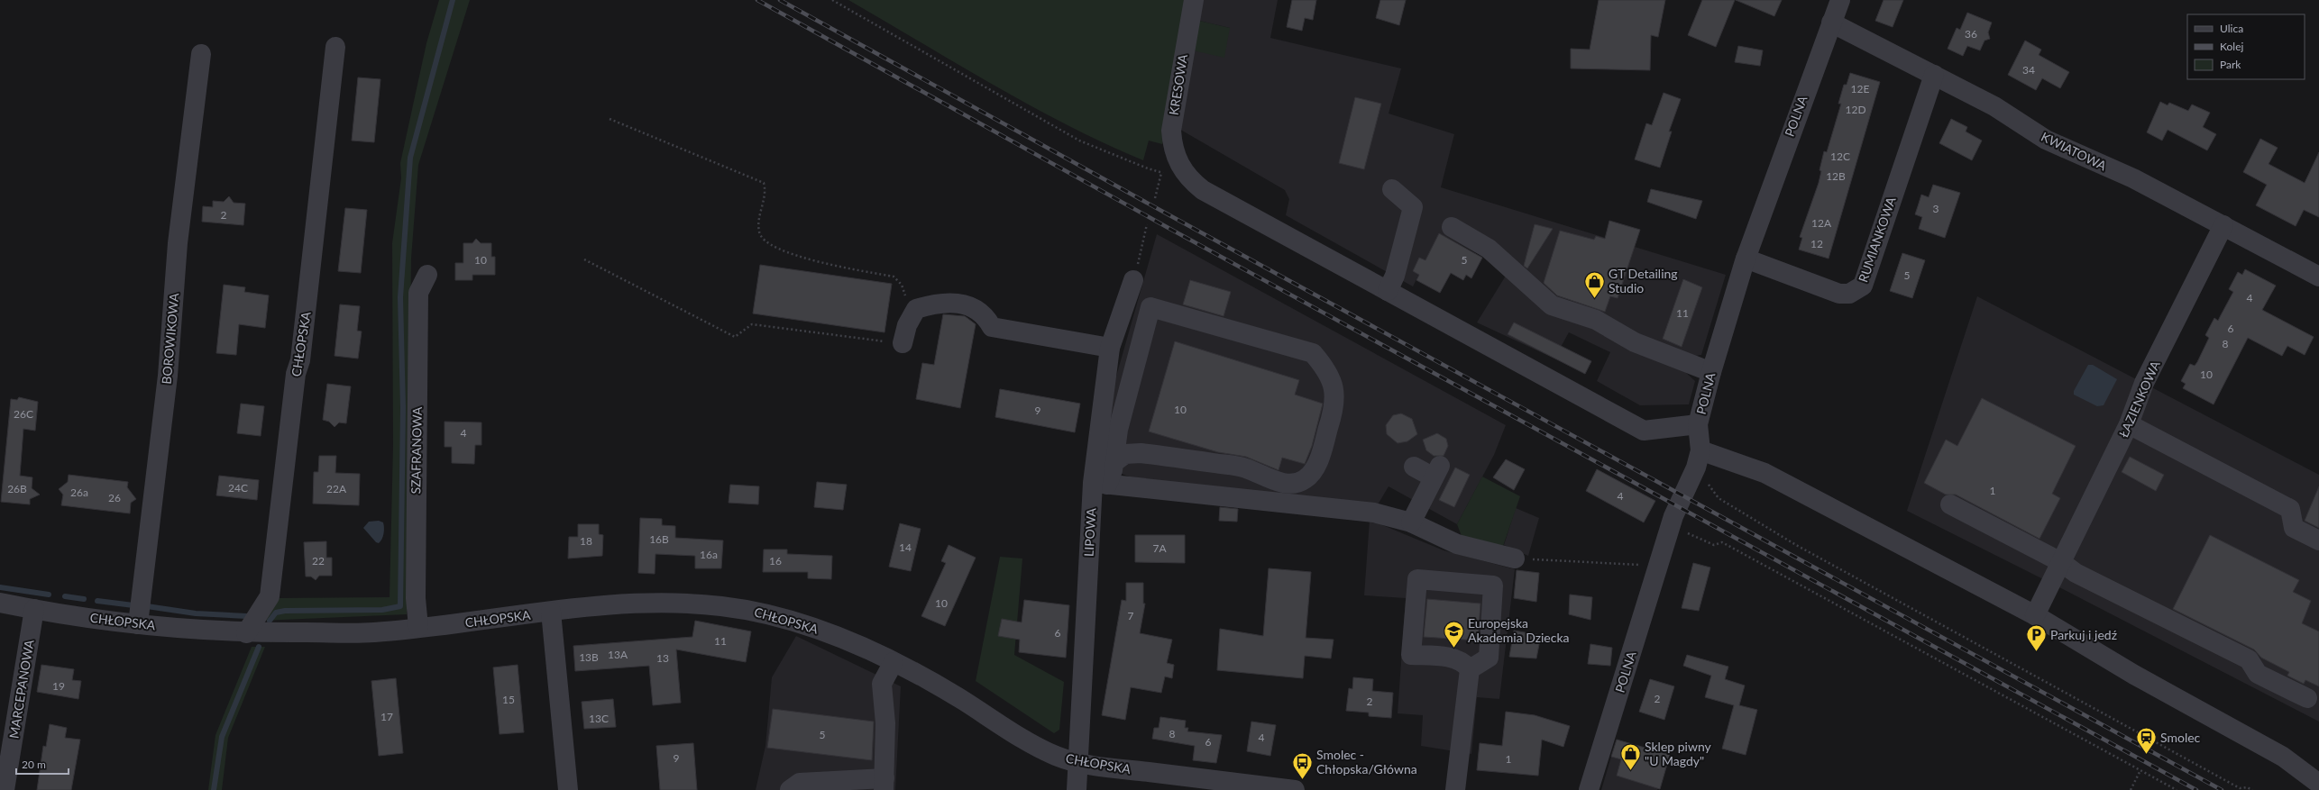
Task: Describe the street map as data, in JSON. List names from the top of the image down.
{
  "streets": {
    "street": [
      "KRESOWA",
      "POLNA",
      "KWIATOWA",
      "RUMIANKOWA",
      "BOROWIKOWA",
      "CHŁOPSKA",
      "ŁAZIENKOWA",
      "SZAFRANOWA",
      "LIPOWA",
      "MARCEPANOWA"
    ]
  },
  "crossings": [
    ["KRESOWA", "POLNA"],
    ["POLNA", "KWIATOWA"],
    ["POLNA", "RUMIANKOWA"],
    ["KWIATOWA", "RUMIANKOWA"],
    ["KWIATOWA", "ŁAZIENKOWA"],
    ["BOROWIKOWA", "CHŁOPSKA"],
    ["CHŁOPSKA", "SZAFRANOWA"],
    ["CHŁOPSKA", "LIPOWA"],
    ["CHŁOPSKA", "MARCEPANOWA"]
  ],
  "places": {
    "shop": ["GT Detailing Studio", "Sklep piwny \"U Magdy\""],
    "school or university": ["Europejska Akademia Dziecka"],
    "parking": ["Parkuj i jedź"],
    "station": ["Smolec"],
    "bus stop": ["Smolec - Chłopska/Główna"]
  },
  "house_numbers": [
    "36",
    "34",
    "12E",
    "12D",
    "12C",
    "12B",
    "3",
    "2",
    "12A",
    "12",
    "10",
    "5",
    "5",
    "4",
    "11",
    "6",
    "8",
    "10",
    "10",
    "9",
    "26C",
    "4",
    "24C",
    "26B",
    "22A",
    "1",
    "26a",
    "4",
    "26",
    "16B",
    "18",
    "14",
    "7A",
    "16a",
    "22",
    "16",
    "10",
    "7",
    "6",
    "11",
    "13A",
    "13B",
    "13",
    "19",
    "2",
    "15",
    "2",
    "17",
    "13C",
    "8",
    "5",
    "4",
    "6",
    "9",
    "1"
  ],
  "legend": ["Ulica", "Kolej", "Park"],
  "scale_bar": "20 m"
}
